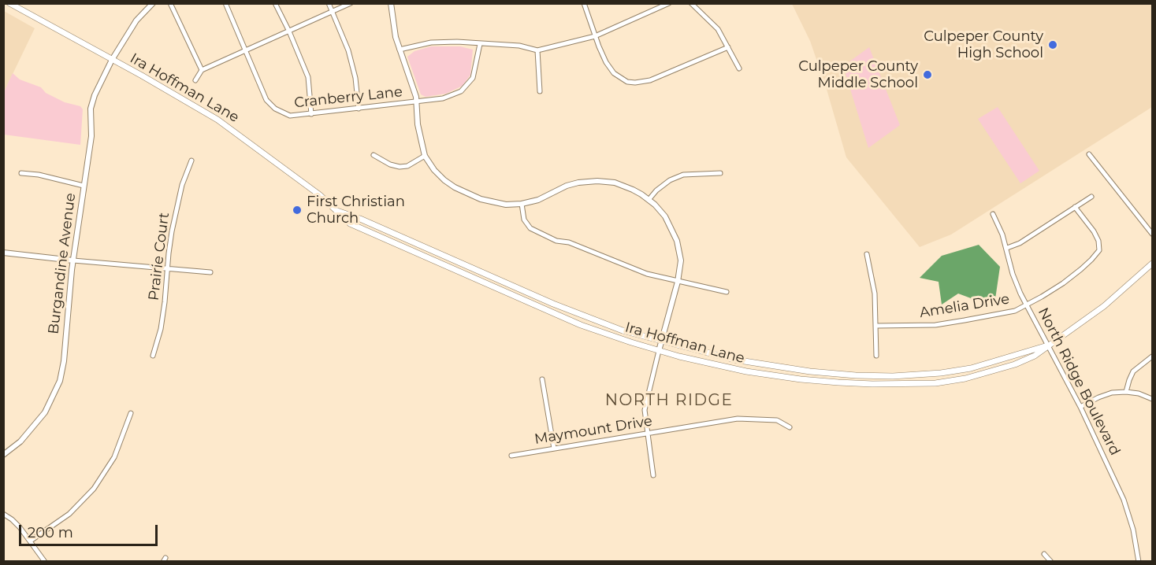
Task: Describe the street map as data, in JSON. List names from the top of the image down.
{
  "streets": {
    "main road": ["Ira Hoffman Lane"],
    "street": [
      "Cranberry Lane",
      "Prairie Court",
      "Burgandine Avenue",
      "Amelia Drive",
      "North Ridge Boulevard",
      "Maymount Drive"
    ]
  },
  "crossings": [
    ["Ira Hoffman Lane", "Burgandine Avenue"],
    ["Ira Hoffman Lane", "North Ridge Boulevard"],
    ["Amelia Drive", "North Ridge Boulevard"]
  ],
  "districts": ["NORTH RIDGE"],
  "places": ["Culpeper County High School", "Culpeper County Middle School", "First Christian Church"],
  "scale_bar": "200 m"
}
